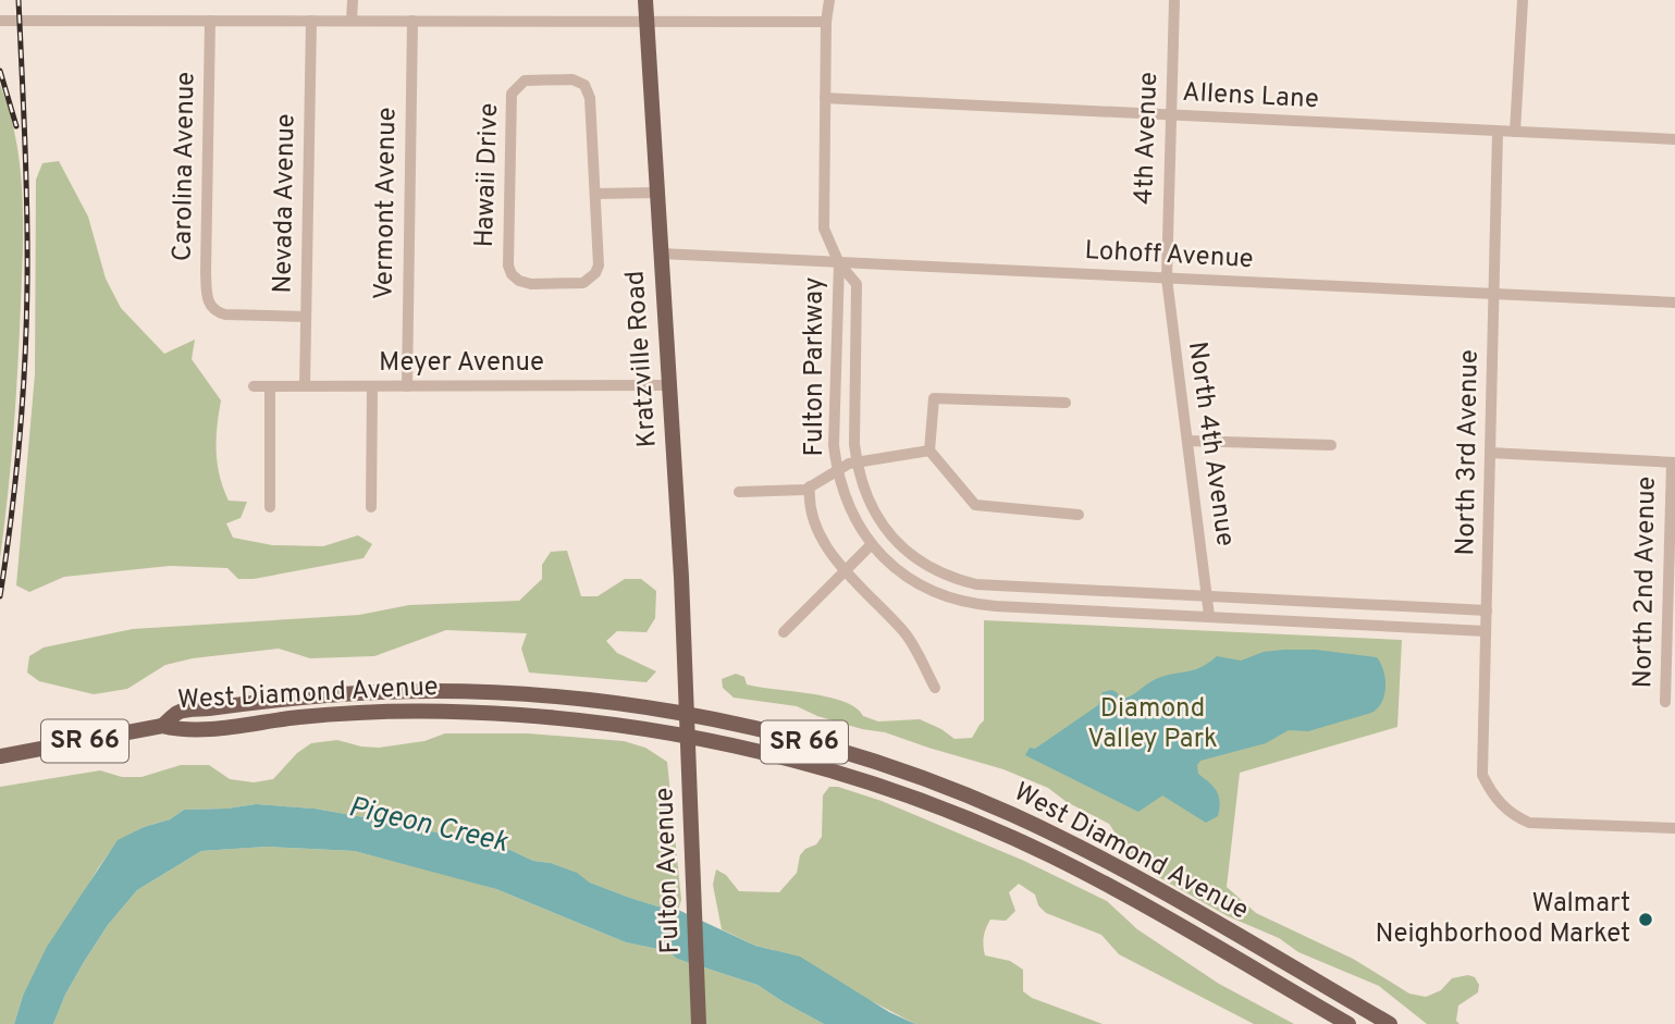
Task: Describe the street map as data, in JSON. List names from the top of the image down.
{
  "streets": {
    "main road": [
      "Kratzville Road",
      "West Diamond Avenue",
      "SR 66",
      "Fulton Avenue"
    ],
    "street": [
      "Allens Lane",
      "4th Avenue",
      "Carolina Avenue",
      "Hawaii Drive",
      "Nevada Avenue",
      "Vermont Avenue",
      "Lohoff Avenue",
      "Meyer Avenue",
      "Fulton Parkway",
      "North 4th Avenue",
      "North 3rd Avenue",
      "North 2nd Avenue"
    ]
  },
  "crossings": [
    ["Allens Lane", "4th Avenue"],
    ["Allens Lane", "North 3rd Avenue"],
    ["4th Avenue", "Lohoff Avenue"],
    ["4th Avenue", "North 4th Avenue"],
    ["Carolina Avenue", "Nevada Avenue"],
    ["Nevada Avenue", "Meyer Avenue"],
    ["Vermont Avenue", "Meyer Avenue"],
    ["Lohoff Avenue", "Kratzville Road"],
    ["Lohoff Avenue", "Fulton Parkway"],
    ["Lohoff Avenue", "North 4th Avenue"],
    ["Lohoff Avenue", "North 3rd Avenue"],
    ["Kratzville Road", "Meyer Avenue"],
    ["Kratzville Road", "West Diamond Avenue"],
    ["Kratzville Road", "Fulton Avenue"],
    ["Fulton Parkway", "North 4th Avenue"],
    ["Fulton Parkway", "North 3rd Avenue"],
    ["West Diamond Avenue", "Fulton Avenue"]
  ],
  "water": ["Pigeon Creek"],
  "parks": ["Diamond Valley Park"],
  "places": ["Walmart Neighborhood Market"]
}
